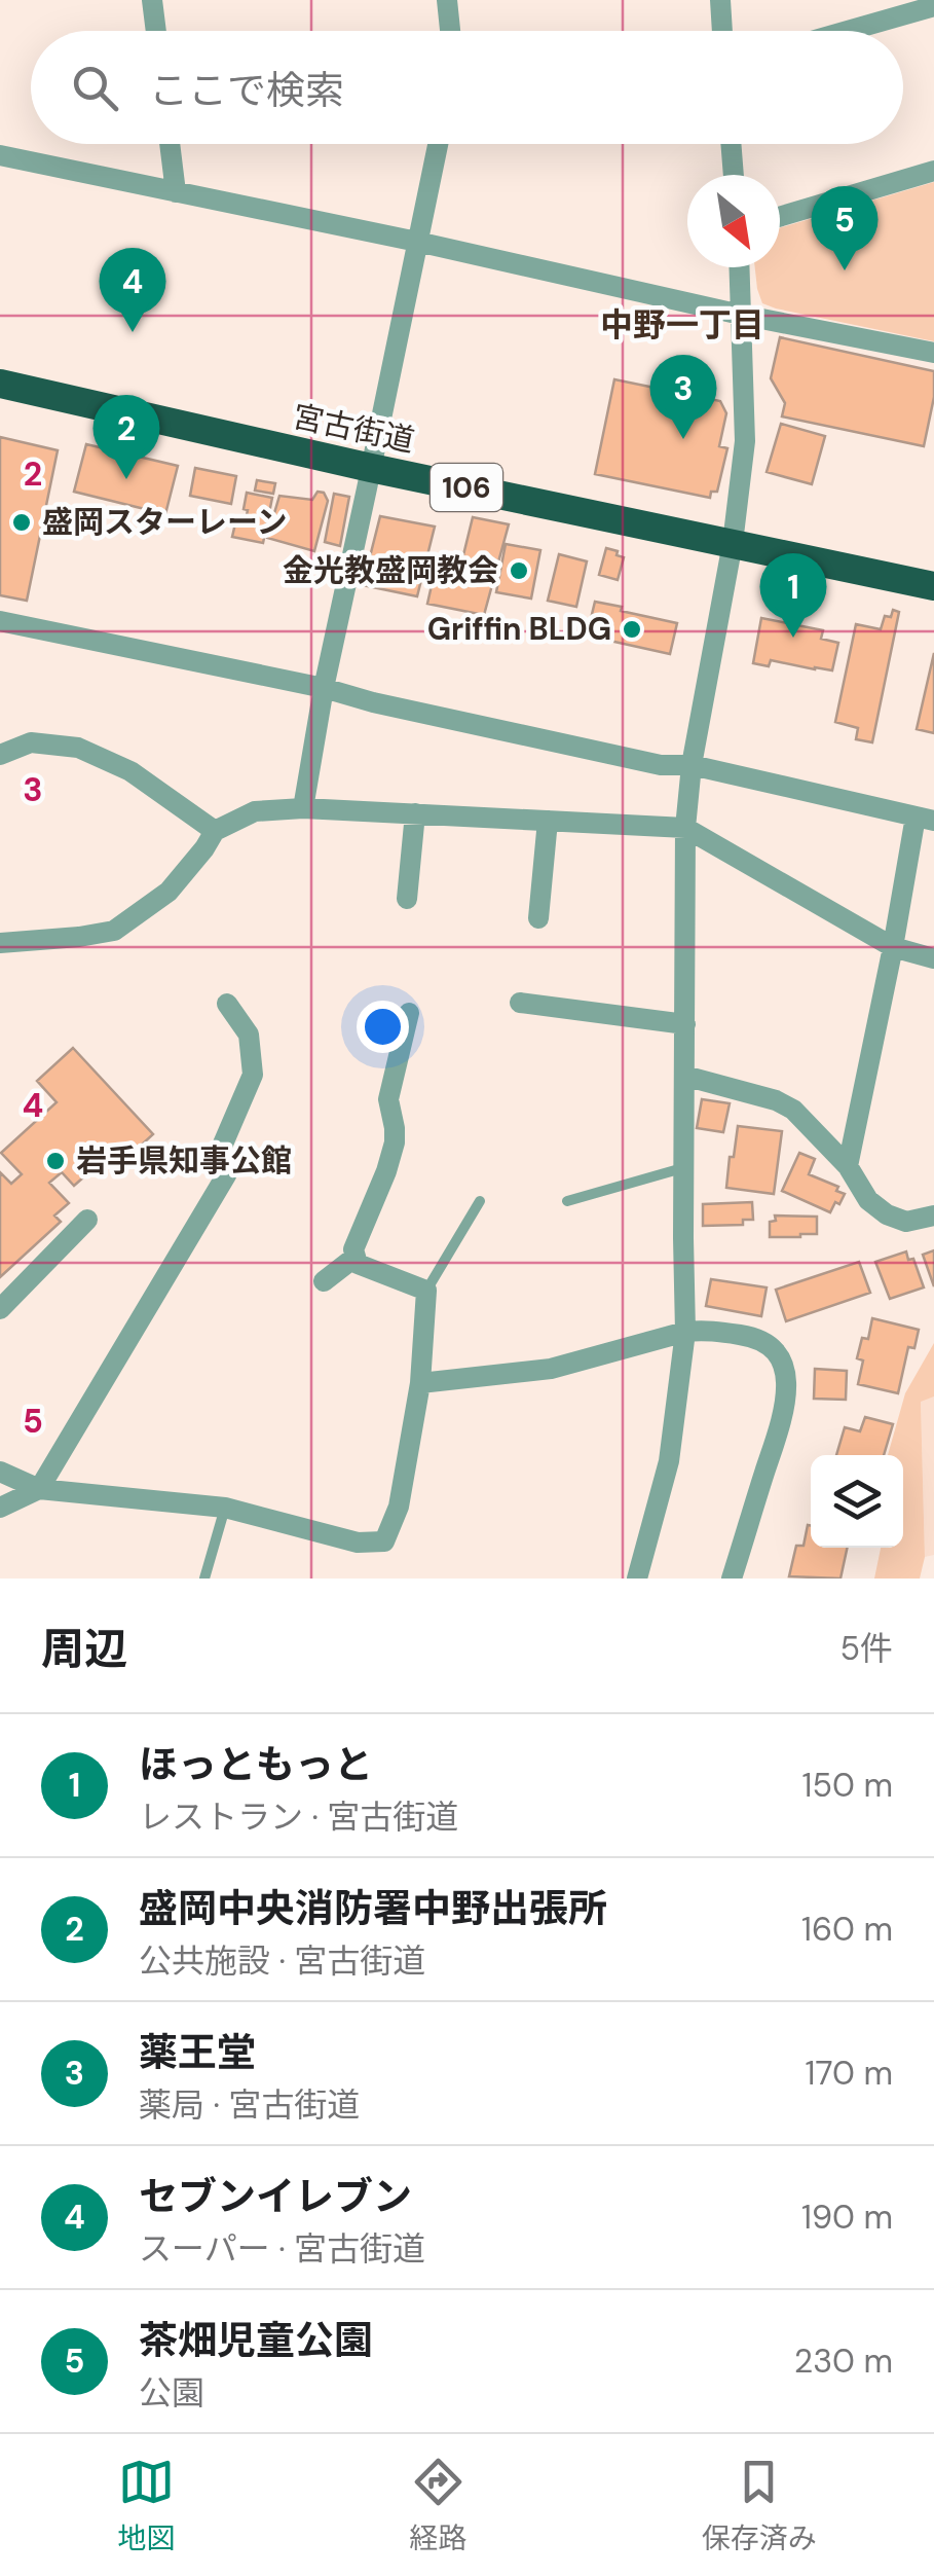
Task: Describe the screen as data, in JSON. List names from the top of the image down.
{
  "streets": {
    "highway": ["宮古街道", "106"]
  },
  "districts": ["中野一丁目"],
  "places": [
    "盛岡スターレーン",
    "金光教盛岡教会",
    "Griffin BLDG",
    "岩手県知事公館"
  ],
  "north": "bottom right",
  "page": {
    "search": "ここで検索",
    "pins": [
      "5",
      "4",
      "3",
      "2",
      "1"
    ],
    "heading": ["周辺", "5件"],
    "list": [
      {
        "mark": "1",
        "name": "ほっともっと",
        "note": "レストラン · 宮古街道",
        "value": "150 m"
      },
      {
        "mark": "2",
        "name": "盛岡中央消防署中野出張所",
        "note": "公共施設 · 宮古街道",
        "value": "160 m"
      },
      {
        "mark": "3",
        "name": "薬王堂",
        "note": "薬局 · 宮古街道",
        "value": "170 m"
      },
      {
        "mark": "4",
        "name": "セブンイレブン",
        "note": "スーパー · 宮古街道",
        "value": "190 m"
      },
      {
        "mark": "5",
        "name": "茶畑児童公園",
        "note": "公園",
        "value": "230 m"
      }
    ],
    "nav": ["地図", "経路", "保存済み"]
  },
  "grid": {
    "rows": [
      "2",
      "3",
      "4",
      "5"
    ]
  }
}
